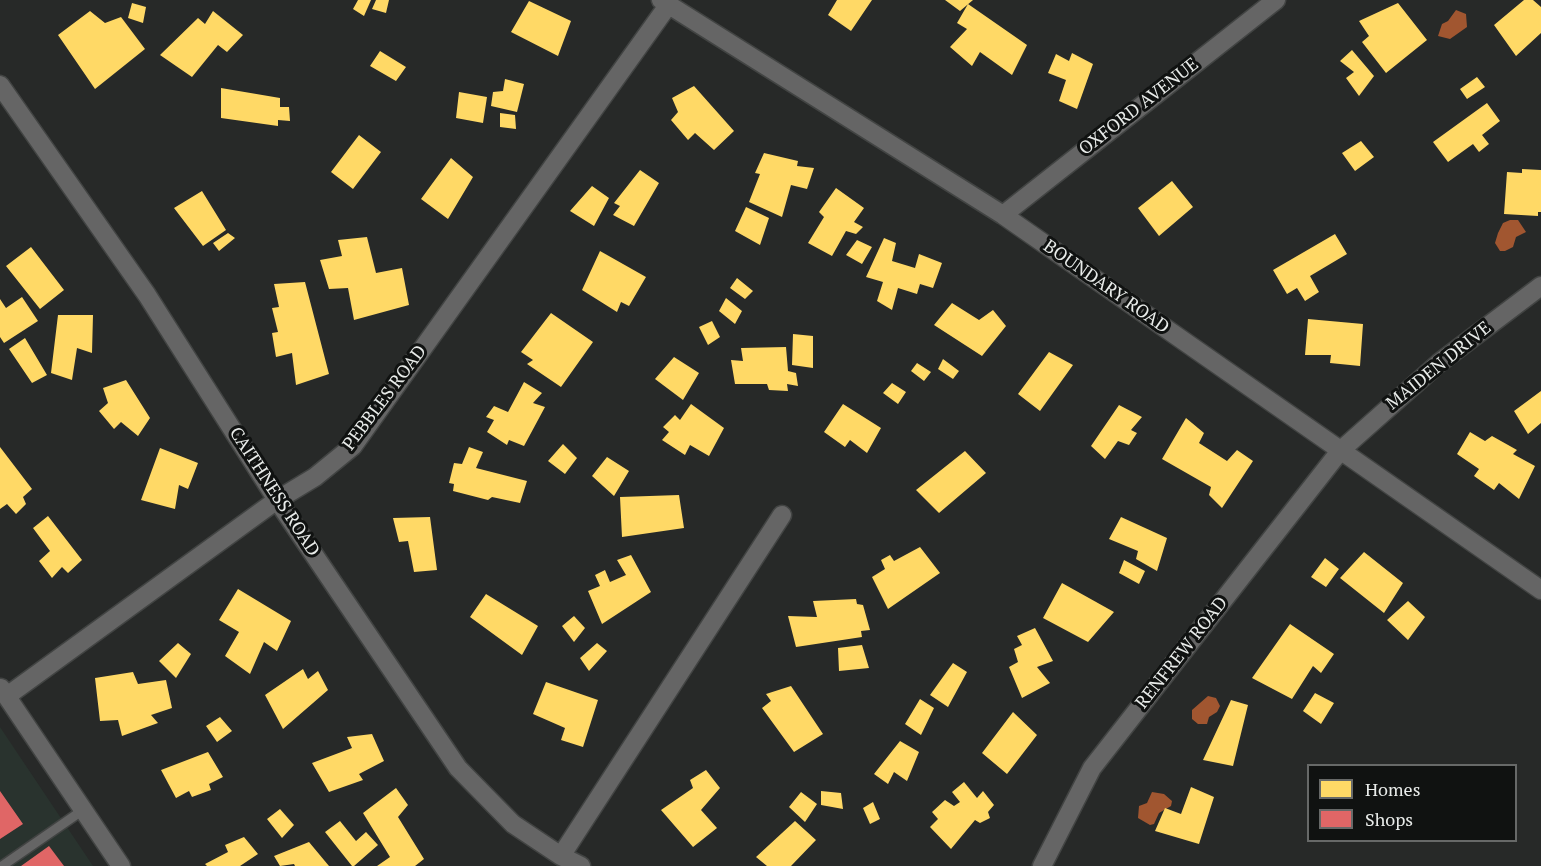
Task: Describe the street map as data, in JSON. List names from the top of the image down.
{
  "streets": {
    "street": [
      "OXFORD AVENUE",
      "BOUNDARY ROAD",
      "MAIDEN DRIVE",
      "PEBBLES ROAD",
      "CAITHNESS ROAD",
      "RENFREW ROAD"
    ]
  },
  "crossings": [
    ["OXFORD AVENUE", "BOUNDARY ROAD"],
    ["BOUNDARY ROAD", "MAIDEN DRIVE"],
    ["BOUNDARY ROAD", "PEBBLES ROAD"],
    ["BOUNDARY ROAD", "RENFREW ROAD"],
    ["MAIDEN DRIVE", "RENFREW ROAD"],
    ["PEBBLES ROAD", "CAITHNESS ROAD"]
  ],
  "legend": ["Homes", "Shops"]
}
